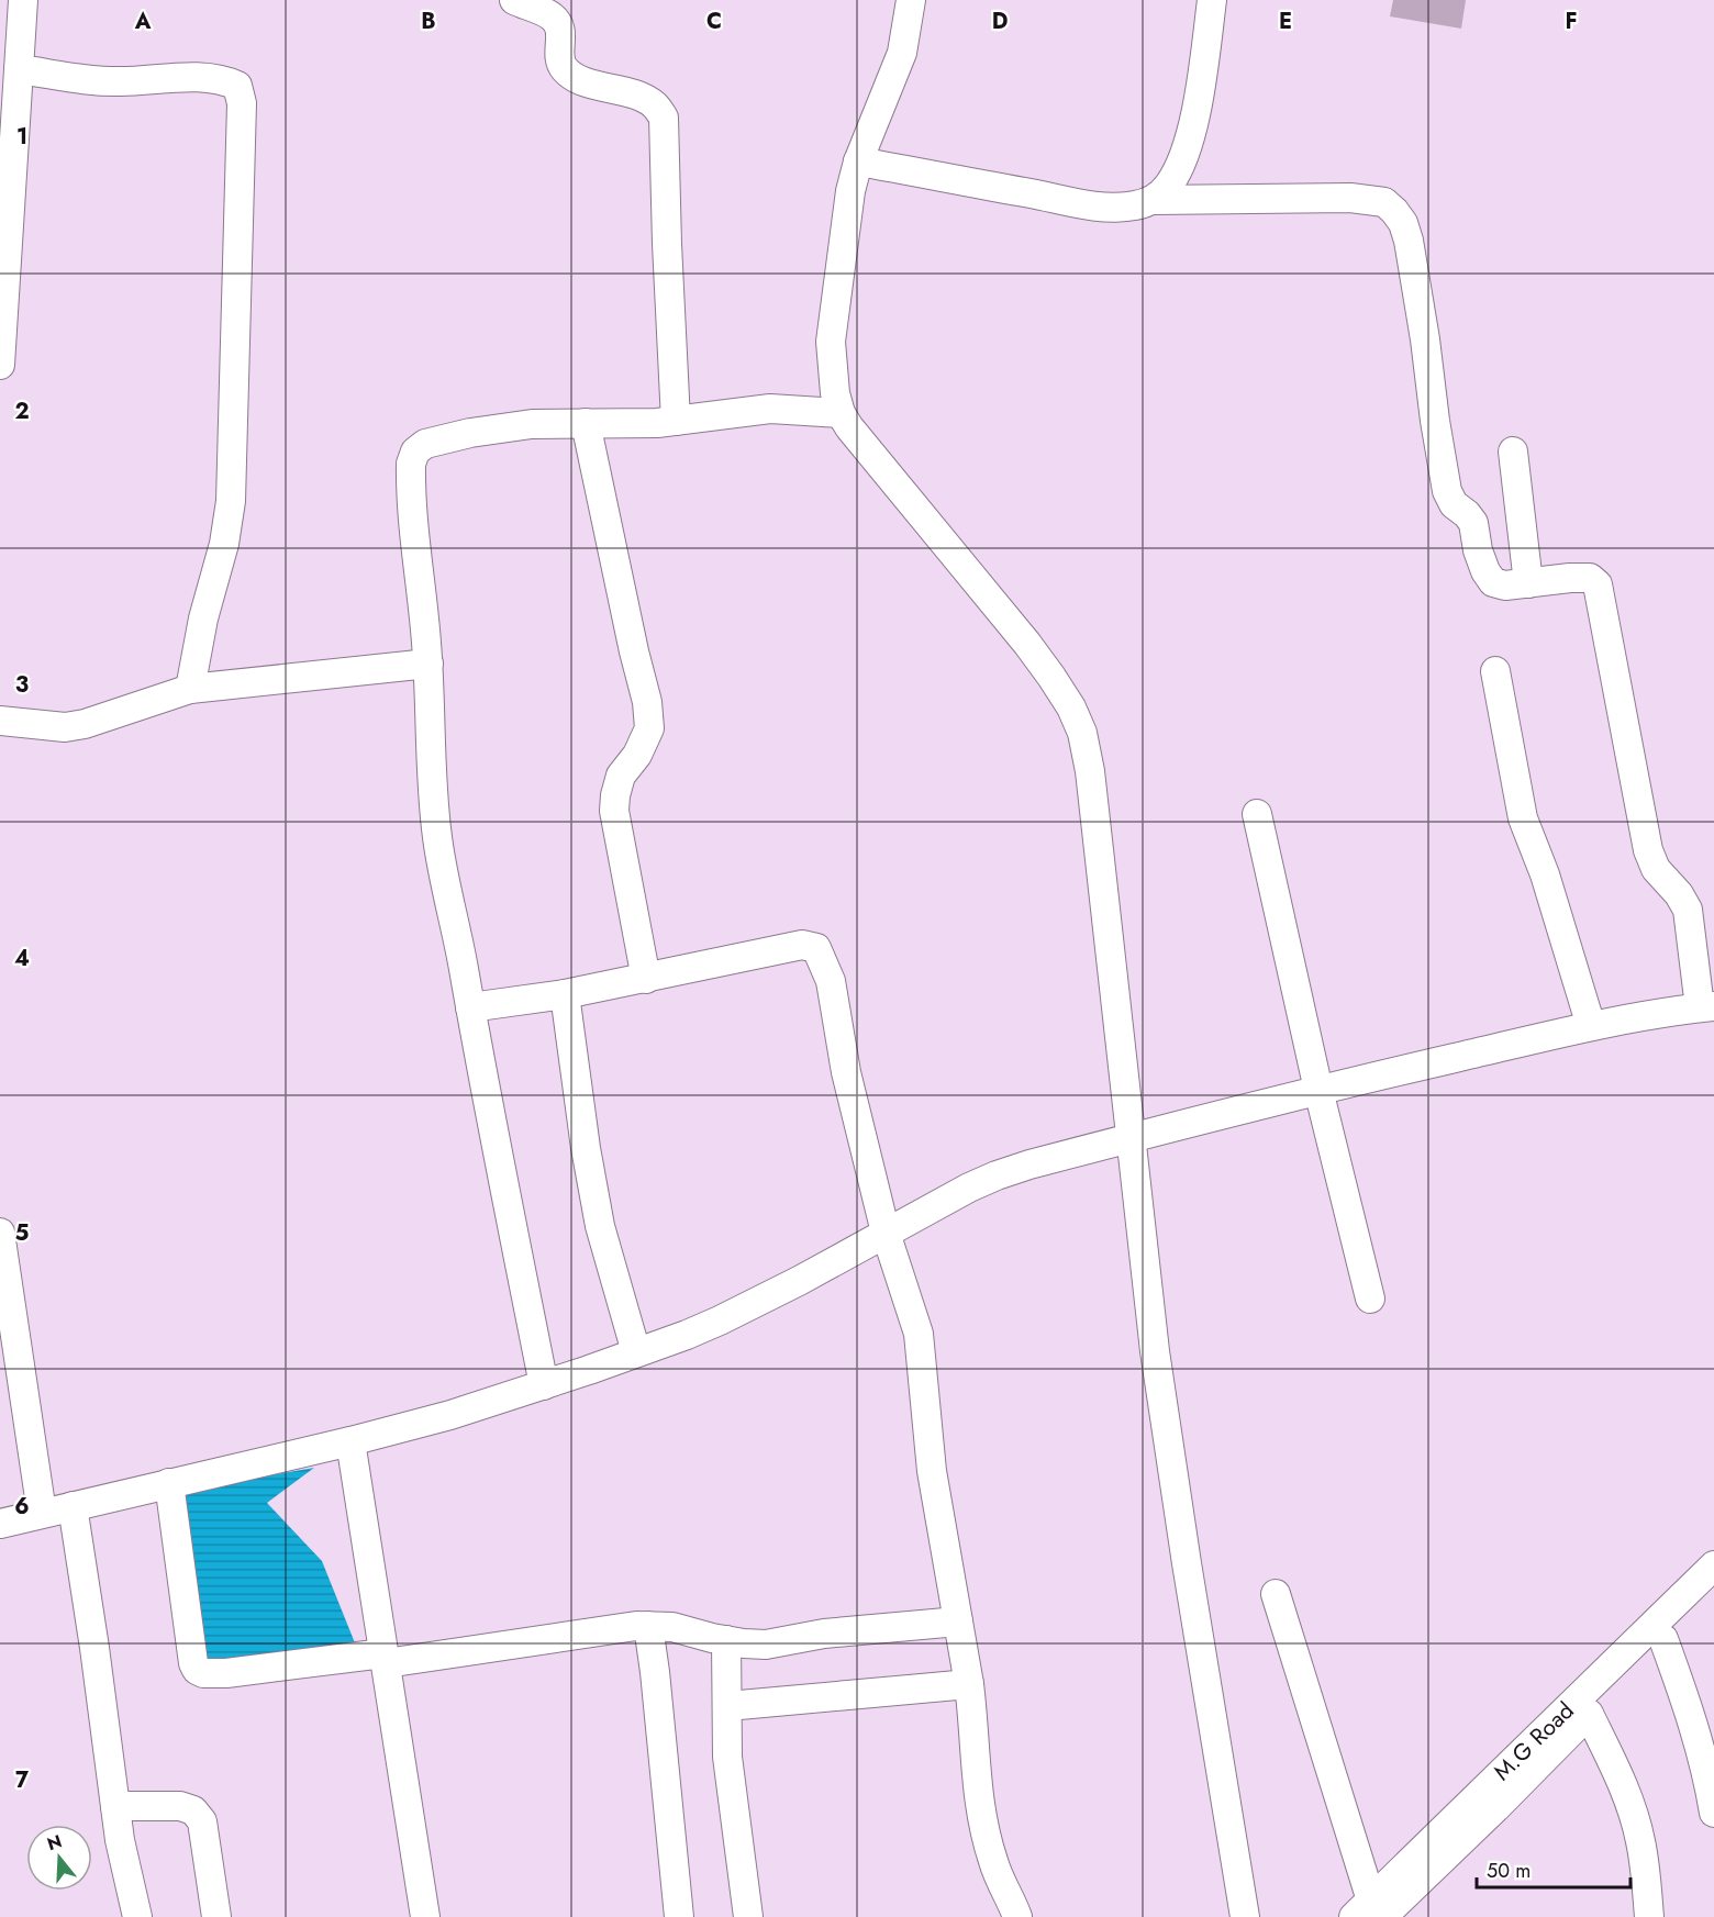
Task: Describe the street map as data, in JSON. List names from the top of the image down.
{
  "streets": {
    "street": ["M.G Road"]
  },
  "scale_bar": "50 m",
  "north": "top",
  "grid": {
    "columns": [
      "A",
      "B",
      "C",
      "D",
      "E",
      "F"
    ],
    "rows": [
      "1",
      "2",
      "3",
      "4",
      "5",
      "6",
      "7"
    ]
  }
}
